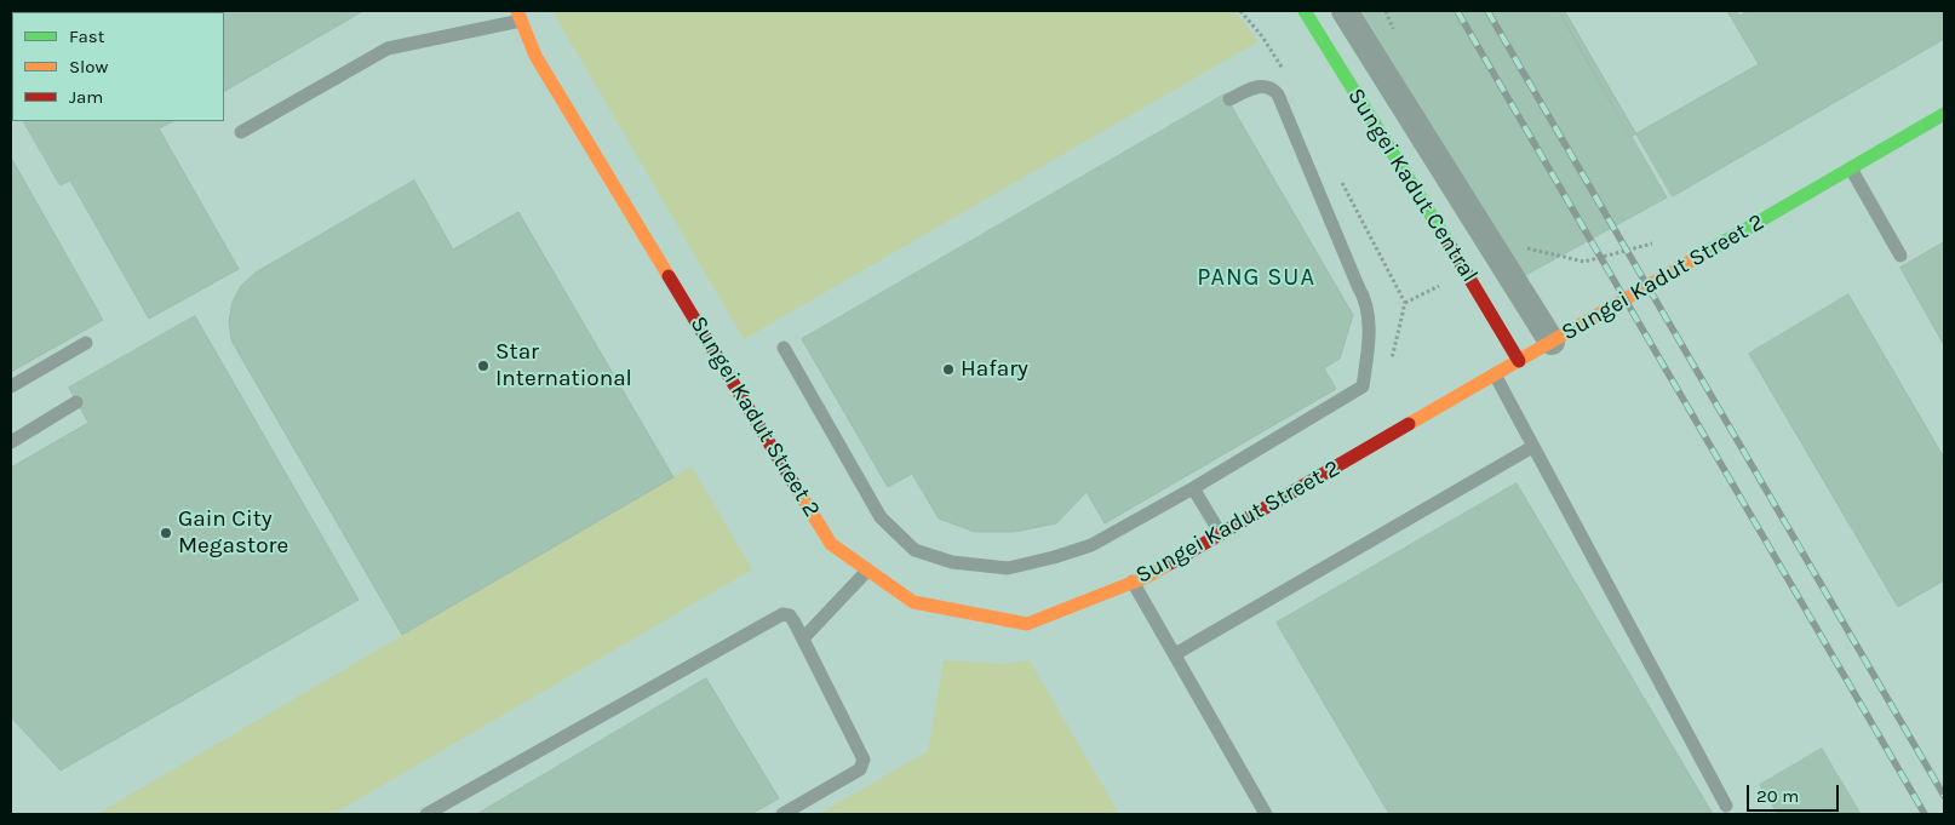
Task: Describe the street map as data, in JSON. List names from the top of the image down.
{
  "streets": {
    "street": ["Sungei Kadut Central", "Sungei Kadut Street 2"]
  },
  "crossings": [
    ["Sungei Kadut Central", "Sungei Kadut Street 2"]
  ],
  "districts": ["PANG SUA"],
  "places": ["Star International", "Hafary", "Gain City Megastore"],
  "legend": ["Fast", "Slow", "Jam"],
  "scale_bar": "20 m"
}
